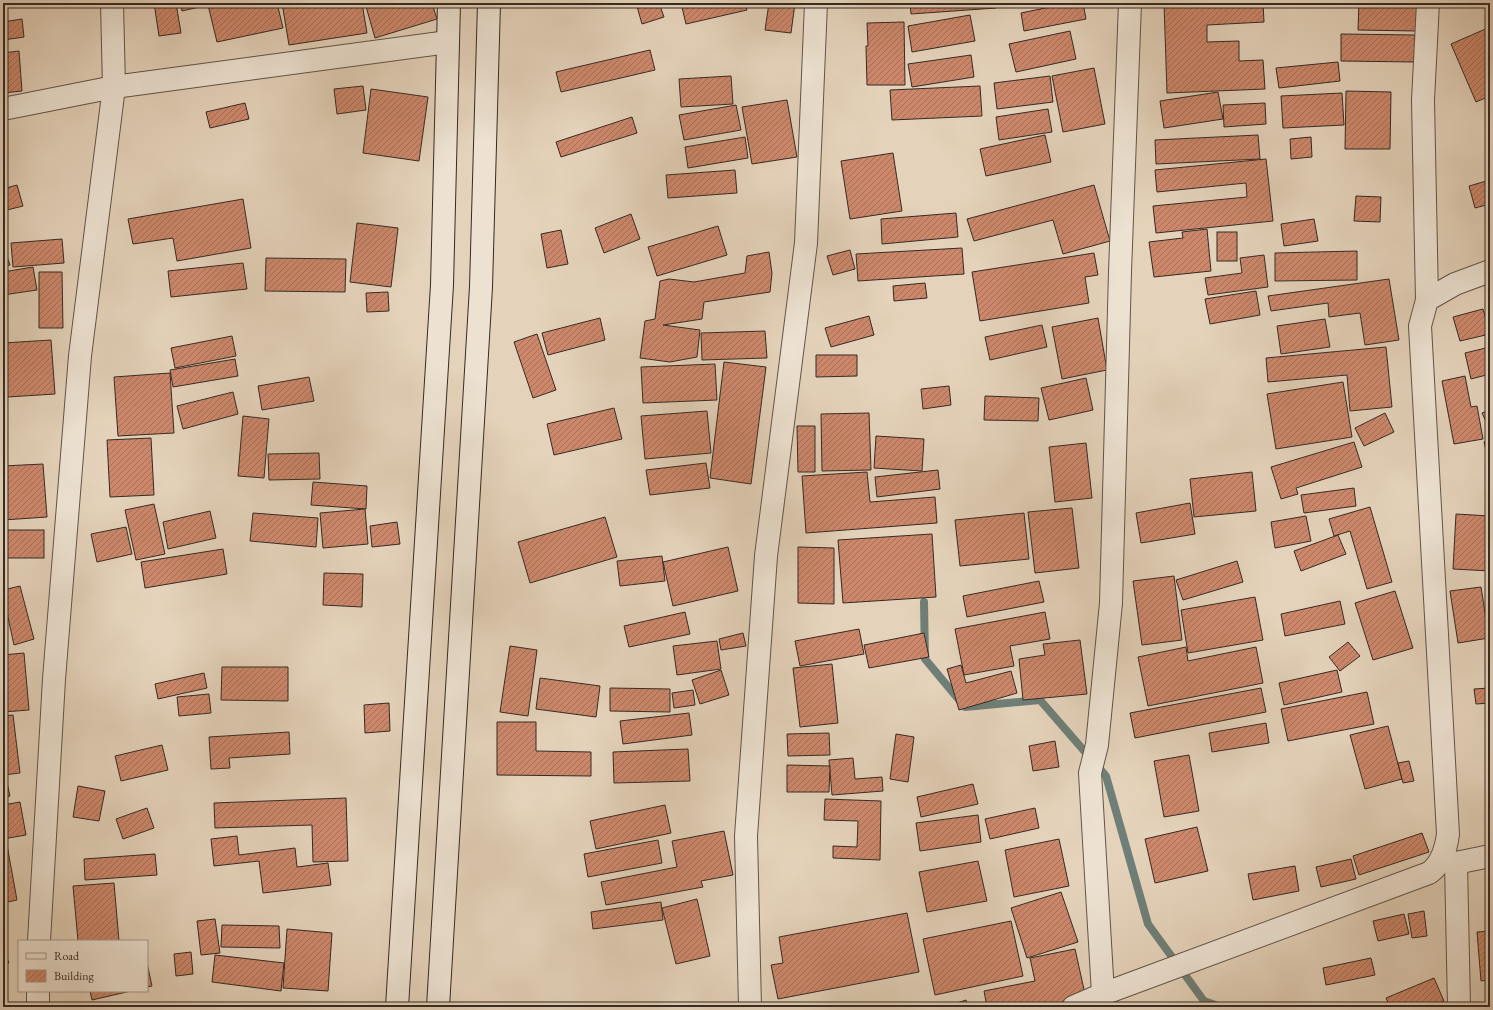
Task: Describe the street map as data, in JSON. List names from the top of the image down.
{
  "legend": ["Road", "Building"]
}
